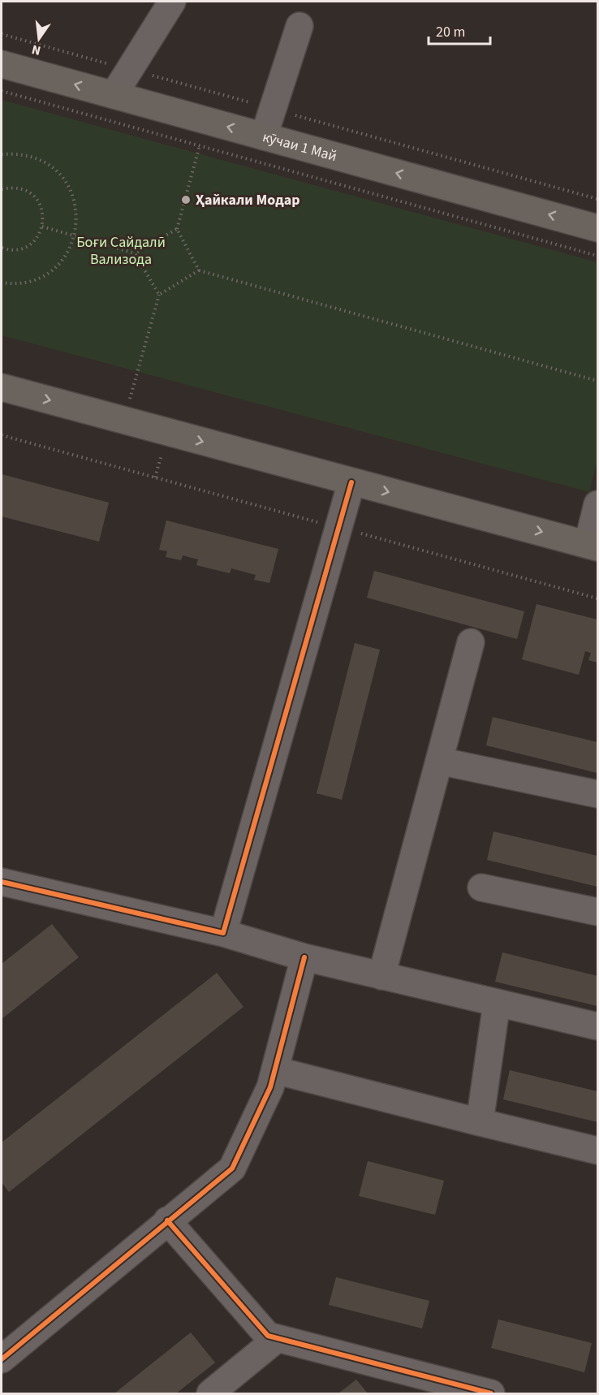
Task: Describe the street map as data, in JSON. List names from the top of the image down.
{
  "streets": {
    "main road": ["кӯчаи 1 Май"]
  },
  "one_way": ["кӯчаи 1 Май"],
  "parks": ["Боғи Сайдалӣ Вализода"],
  "places": ["Ҳайкали Модар"],
  "scale_bar": "20 m",
  "north": "bottom"
}
